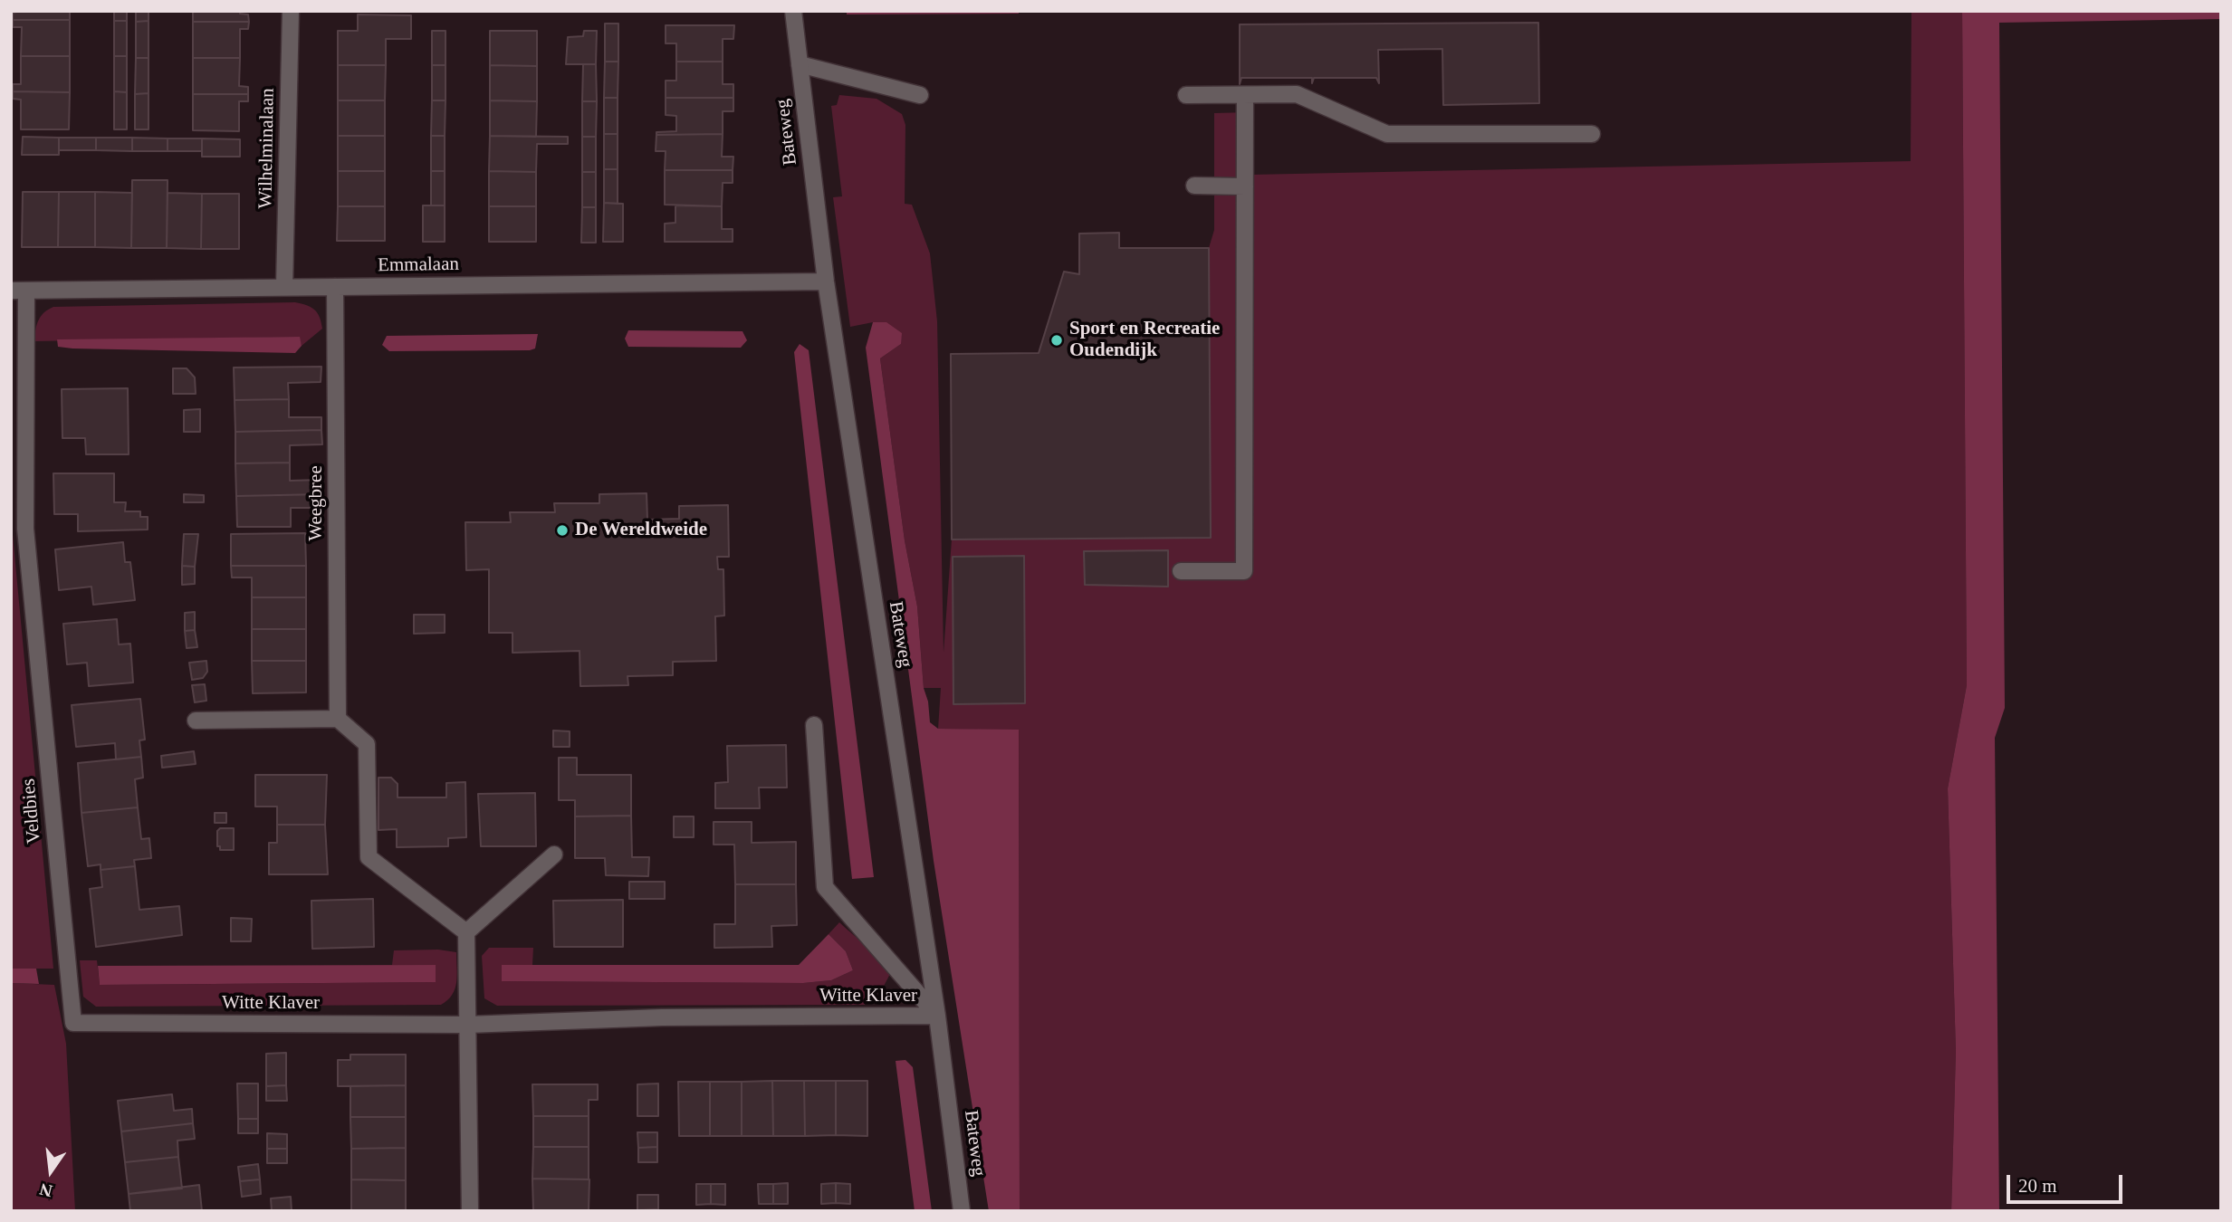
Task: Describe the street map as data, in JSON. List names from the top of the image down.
{
  "streets": {
    "street": [
      "Bateweg",
      "Wilhelminalaan",
      "Emmalaan",
      "Weegbree",
      "Veldbies",
      "Witte Klaver"
    ]
  },
  "crossings": [
    ["Bateweg", "Emmalaan"],
    ["Bateweg", "Witte Klaver"],
    ["Wilhelminalaan", "Emmalaan"],
    ["Emmalaan", "Weegbree"],
    ["Emmalaan", "Veldbies"],
    ["Veldbies", "Witte Klaver"]
  ],
  "places": ["Sport en Recreatie Oudendijk", "De Wereldweide"],
  "scale_bar": "20 m",
  "north": "bottom"
}
